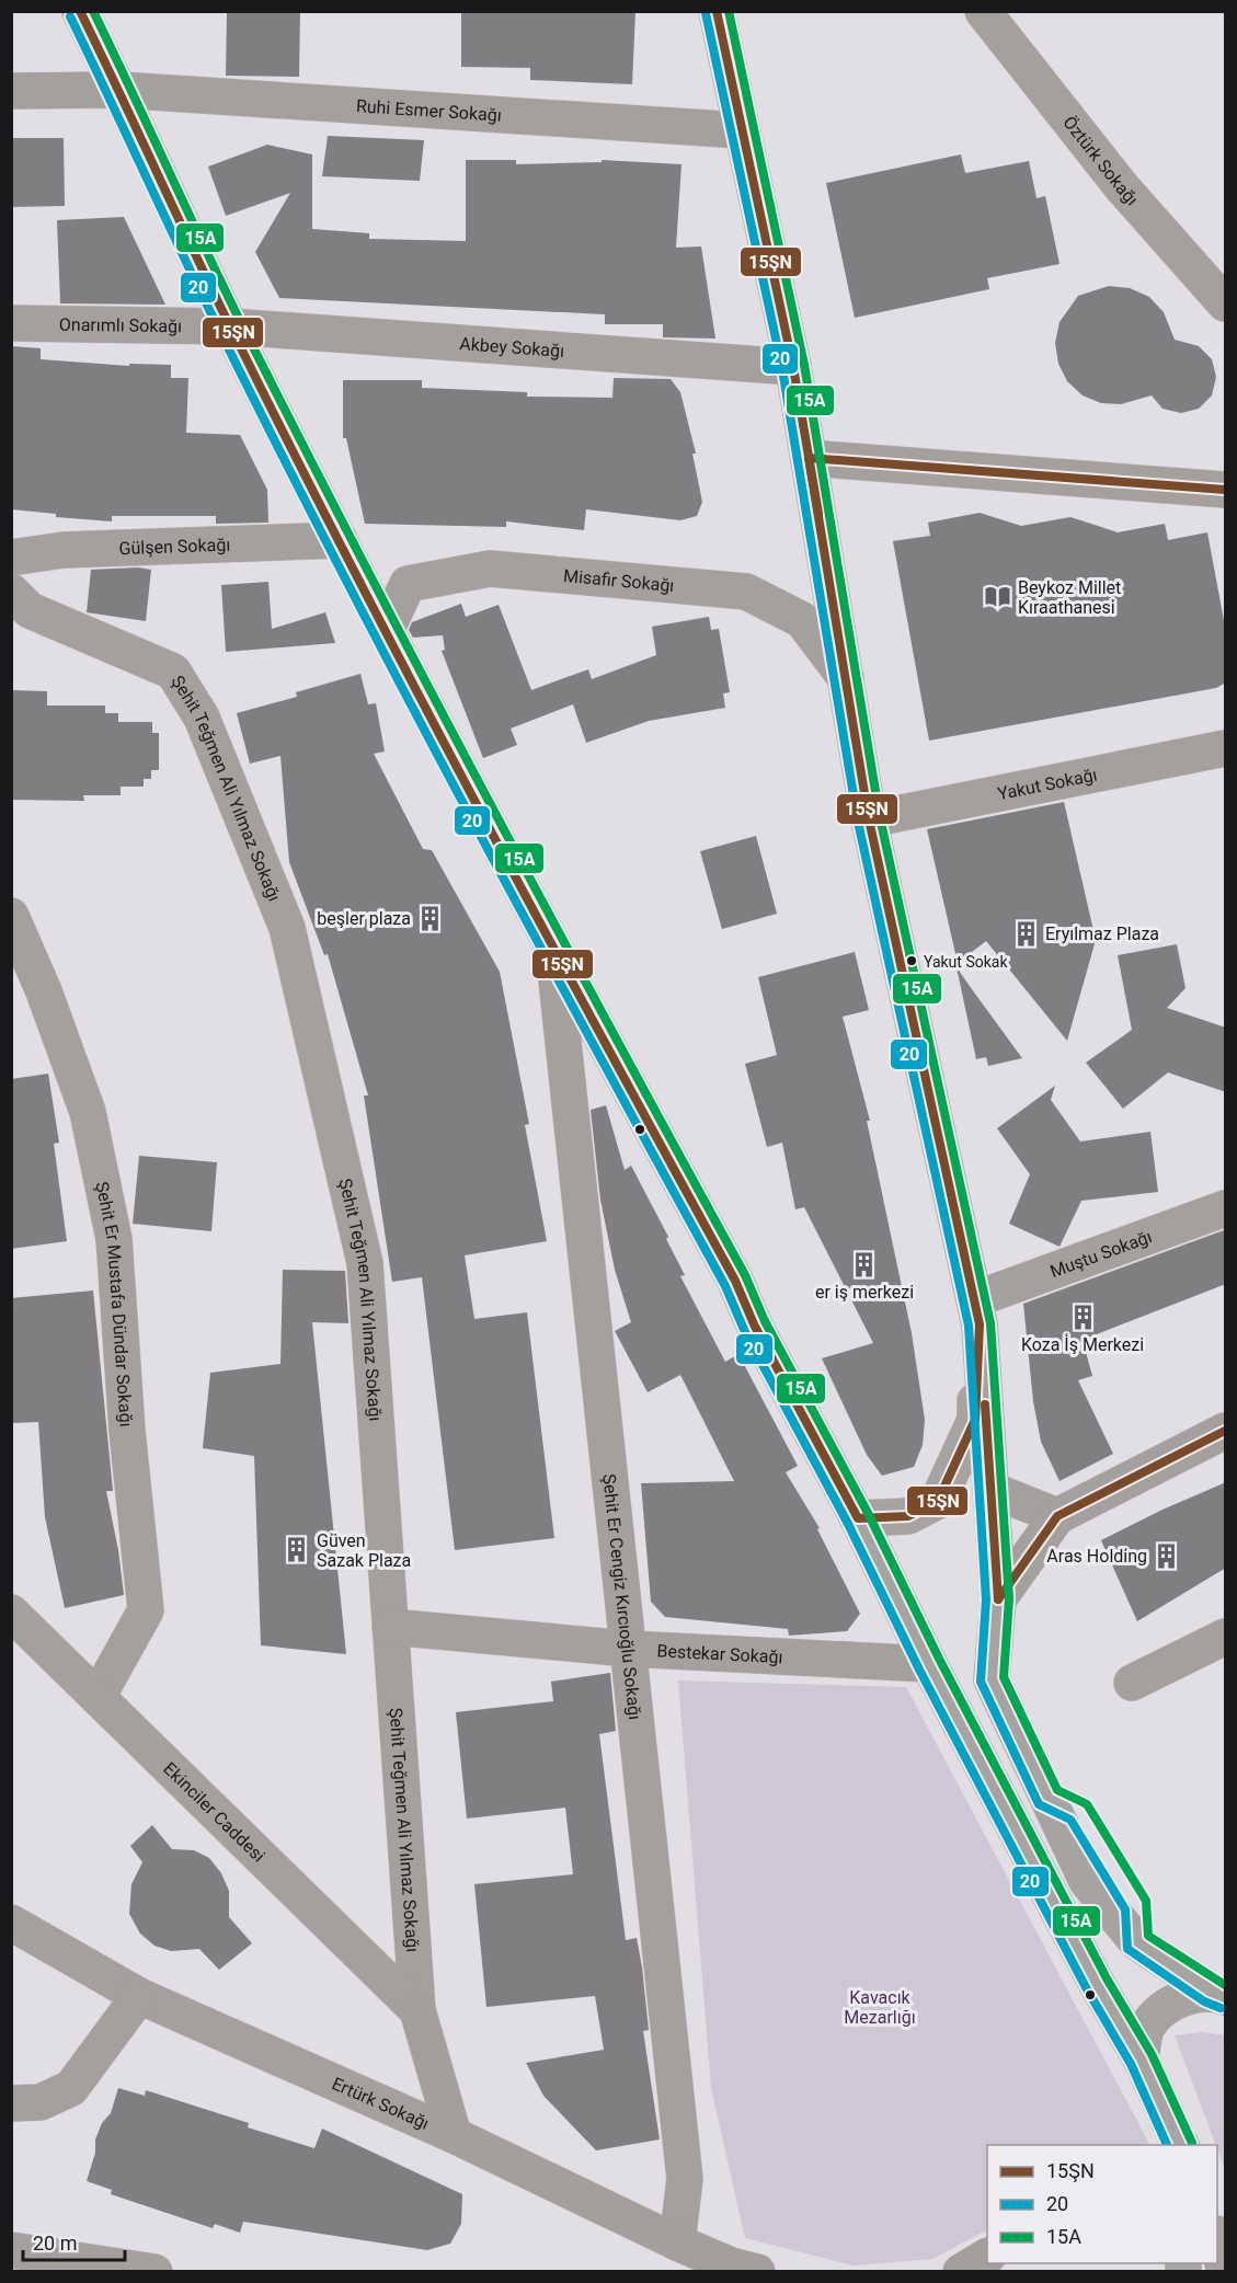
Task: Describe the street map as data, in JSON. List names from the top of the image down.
{
  "streets": {
    "main road": ["Şehit Teğmen Ali Yılmaz Sokağı", "Ertürk Sokağı"],
    "street": [
      "Ruhi Esmer Sokağı",
      "Öztürk Sokağı",
      "Onarımlı Sokağı",
      "Akbey Sokağı",
      "Gülşen Sokağı",
      "Misafir Sokağı",
      "Yakut Sokağı",
      "Muştu Sokağı",
      "Şehit Er Mustafa Dündar Sokağı",
      "Şehit Er Cengiz Kırcıoğlu Sokağı",
      "Bestekar Sokağı",
      "Ekinciler Caddesi"
    ]
  },
  "crossings": [
    ["Onarımlı Sokağı", "Akbey Sokağı"],
    ["Şehit Teğmen Ali Yılmaz Sokağı", "Bestekar Sokağı"],
    ["Şehit Teğmen Ali Yılmaz Sokağı", "Ekinciler Caddesi"],
    ["Şehit Teğmen Ali Yılmaz Sokağı", "Ertürk Sokağı"],
    ["Şehit Er Mustafa Dündar Sokağı", "Ekinciler Caddesi"],
    ["Şehit Er Cengiz Kırcıoğlu Sokağı", "Bestekar Sokağı"],
    ["Şehit Er Cengiz Kırcıoğlu Sokağı", "Ertürk Sokağı"]
  ],
  "parks": ["Kavacık Mezarlığı"],
  "places": {
    "library": ["Beykoz Millet Kıraathanesi"],
    "building": [
      "beşler plaza",
      "Eryılmaz Plaza",
      "er iş merkezi",
      "Koza İş Merkezi",
      "Güven Sazak Plaza",
      "Aras Holding"
    ],
    "other": ["Yakut Sokak"]
  },
  "lines": ["transit line 15ŞN", "transit line 15A", "transit line 20"],
  "legend": ["15ŞN", "20", "15A"],
  "scale_bar": "20 m"
}
